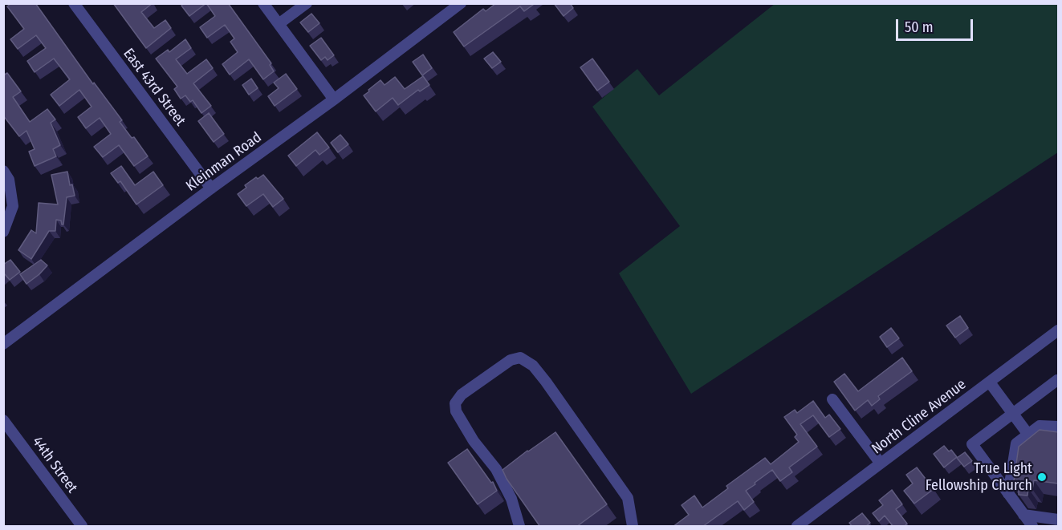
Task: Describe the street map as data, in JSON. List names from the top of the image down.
{
  "streets": {
    "street": [
      "East 43rd Street",
      "Kleinman Road",
      "North Cline Avenue",
      "44th Street"
    ]
  },
  "crossings": [
    ["East 43rd Street", "Kleinman Road"]
  ],
  "places": ["True Light Fellowship Church"],
  "scale_bar": "50 m"
}
